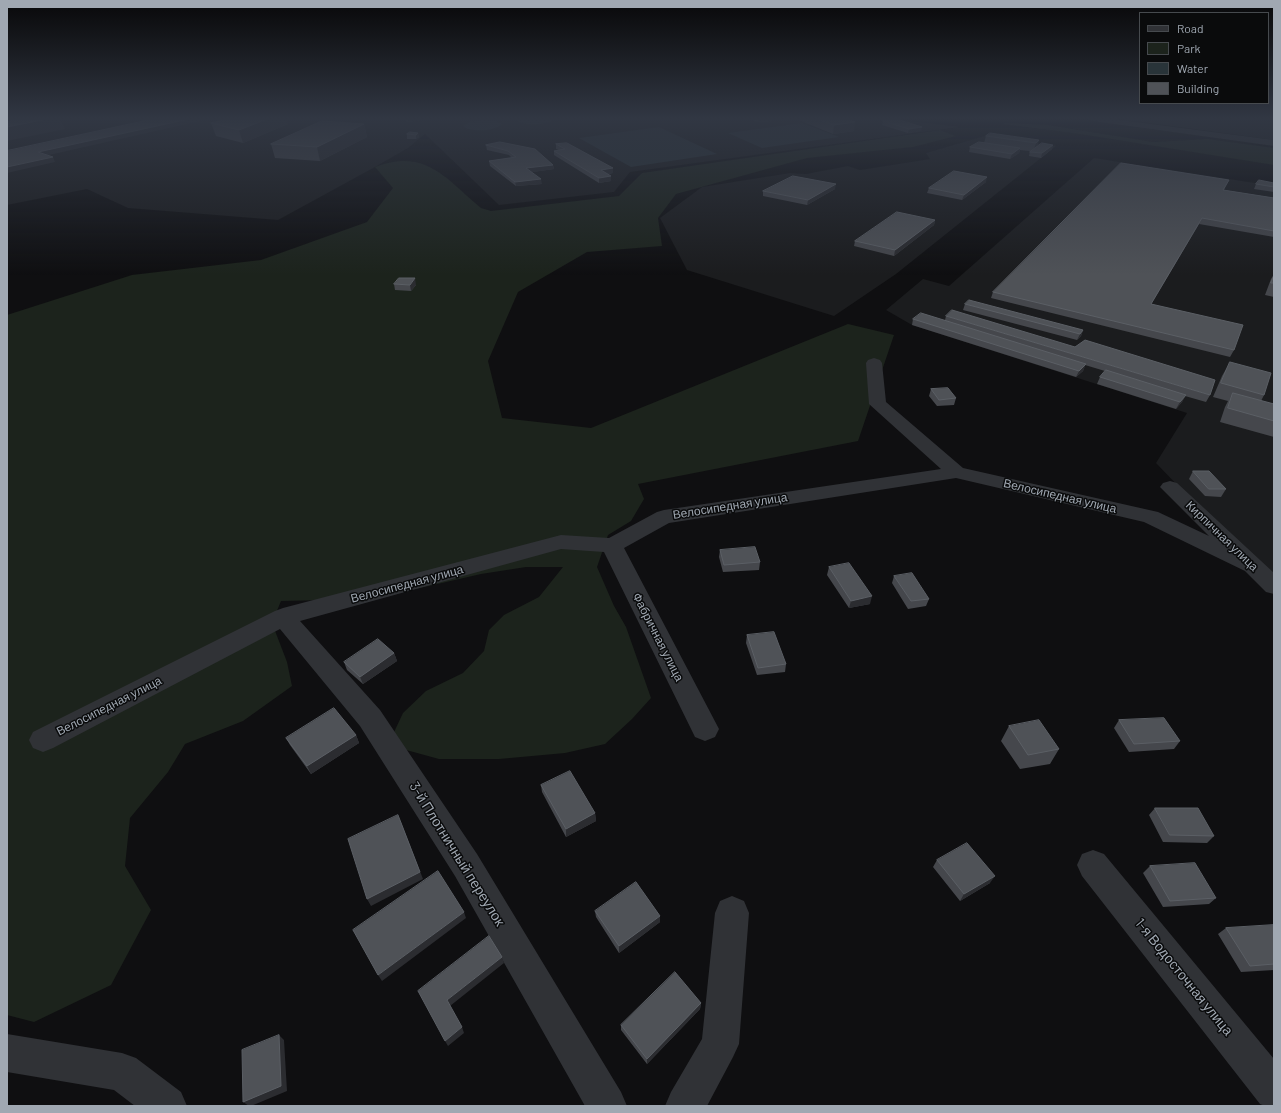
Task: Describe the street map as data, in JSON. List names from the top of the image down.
{
  "streets": {
    "street": [
      "Велосипедная улица",
      "Кирпичная улица",
      "Фабричная улица",
      "3-й Плотничный переулок",
      "1-я Водосточная улица"
    ]
  },
  "crossings": [
    ["Велосипедная улица", "Кирпичная улица"],
    ["Велосипедная улица", "Фабричная улица"],
    ["Велосипедная улица", "3-й Плотничный переулок"]
  ],
  "legend": [
    "Road",
    "Park",
    "Water",
    "Building"
  ]
}
